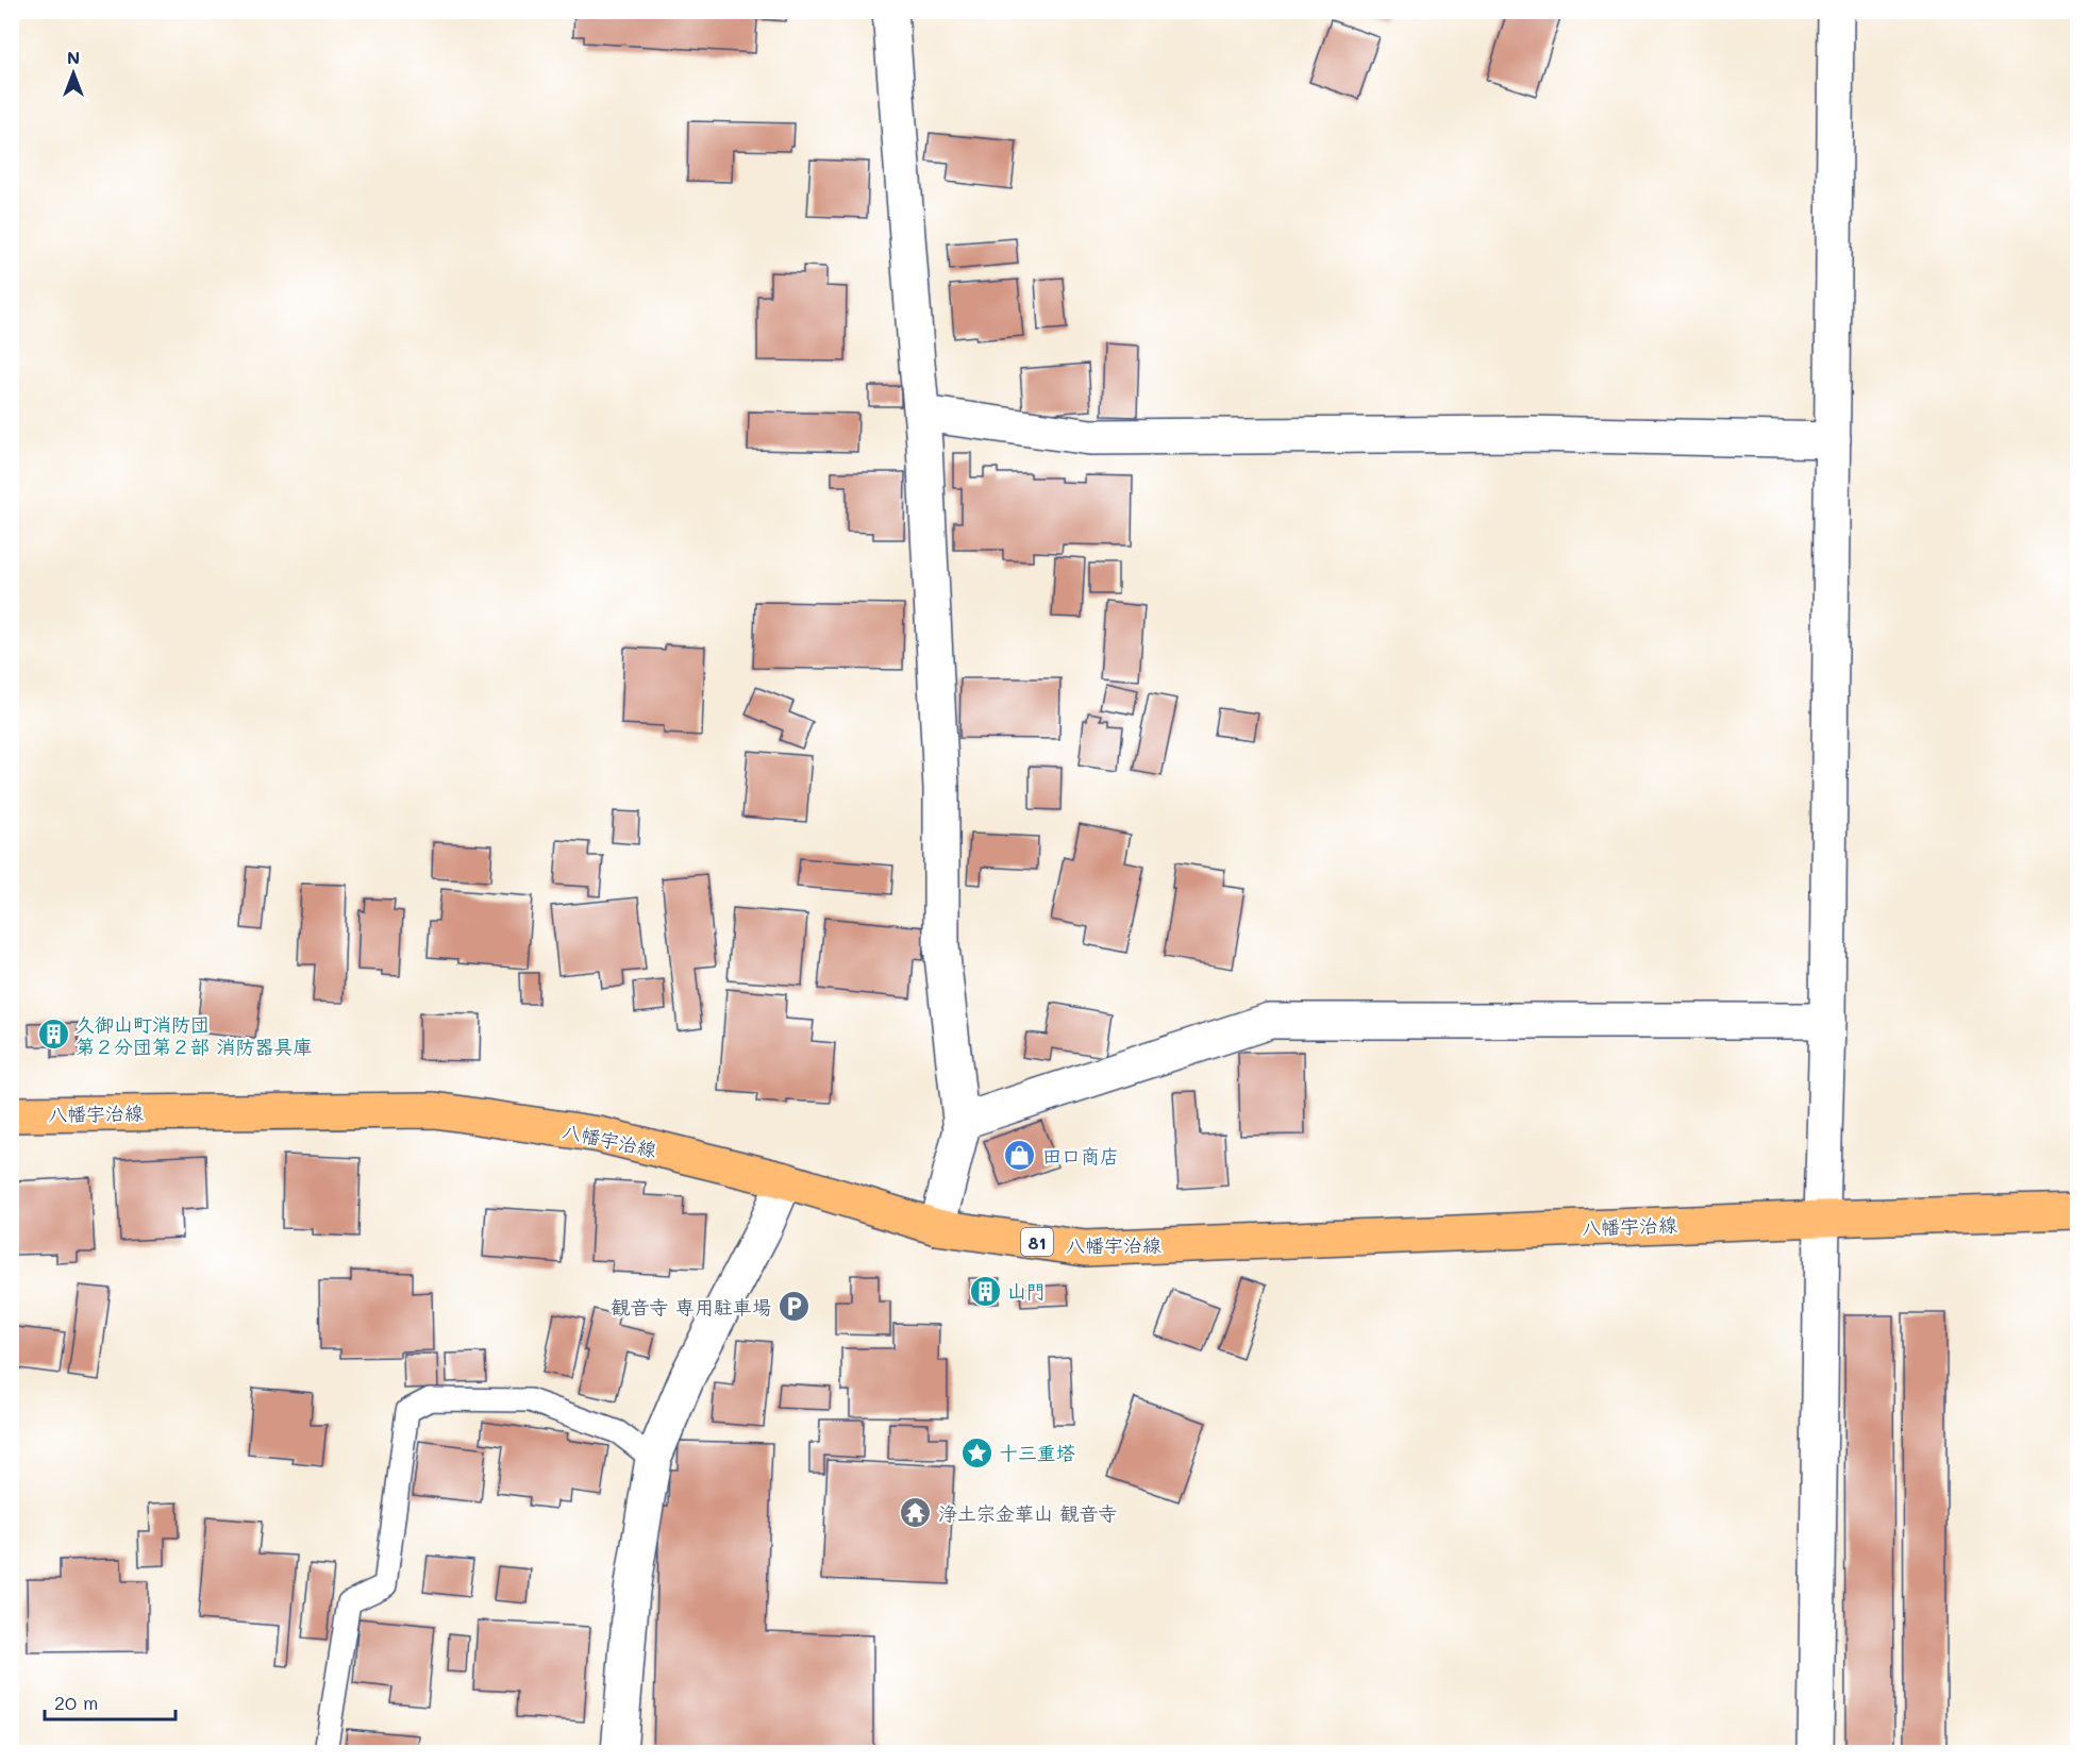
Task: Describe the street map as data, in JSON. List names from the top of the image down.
{
  "streets": {
    "main road": ["八幡宇治線", "81"]
  },
  "places": {
    "building": ["久御山町消防団 第２分団第２部 消防器具庫", "山門"],
    "shop": ["田口商店"],
    "parking": ["観音寺 専用駐車場"],
    "place": ["十三重塔"],
    "temple": ["浄土宗金華山 観音寺"]
  },
  "scale_bar": "20 m",
  "north": "top"
}
